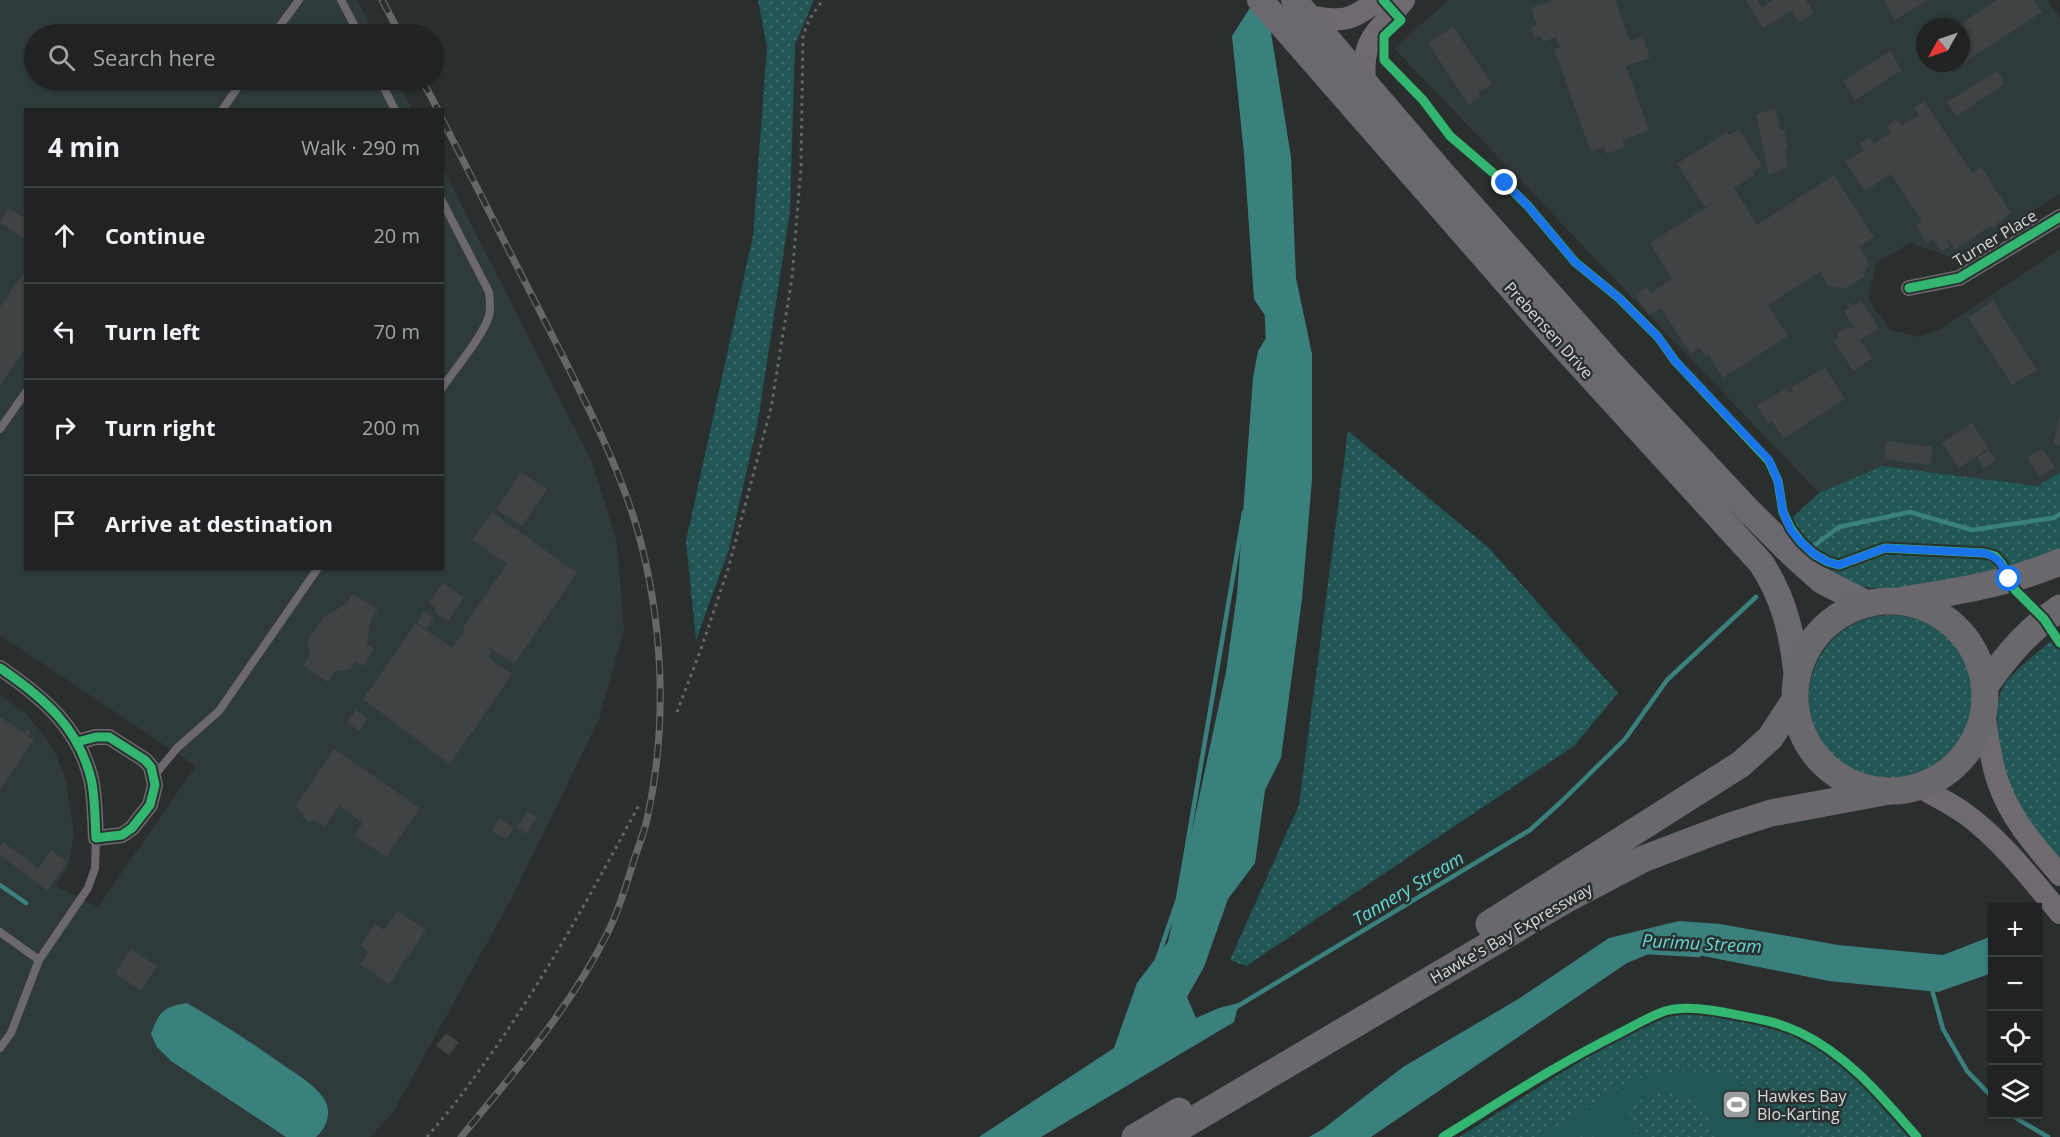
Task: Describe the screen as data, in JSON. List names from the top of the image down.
{
  "streets": {
    "highway": ["Hawke's Bay Expressway"],
    "main road": ["Prebensen Drive"],
    "street": ["Turner Place"]
  },
  "crossings": [
    ["Prebensen Drive", "Hawke's Bay Expressway"]
  ],
  "water": ["Tannery Stream", "Purimu Stream"],
  "places": {
    "sports": ["Hawkes Bay Blo-Karting"]
  },
  "north": "bottom left",
  "page": {
    "search": "Search here",
    "heading": ["4 min", "Walk · 290 m"],
    "list": [
      ["Continue", "20 m"],
      ["Turn left", "70 m"],
      ["Turn right", "200 m"],
      "Arrive at destination"
    ],
    "map_buttons": ["+", "−"]
  }
}
